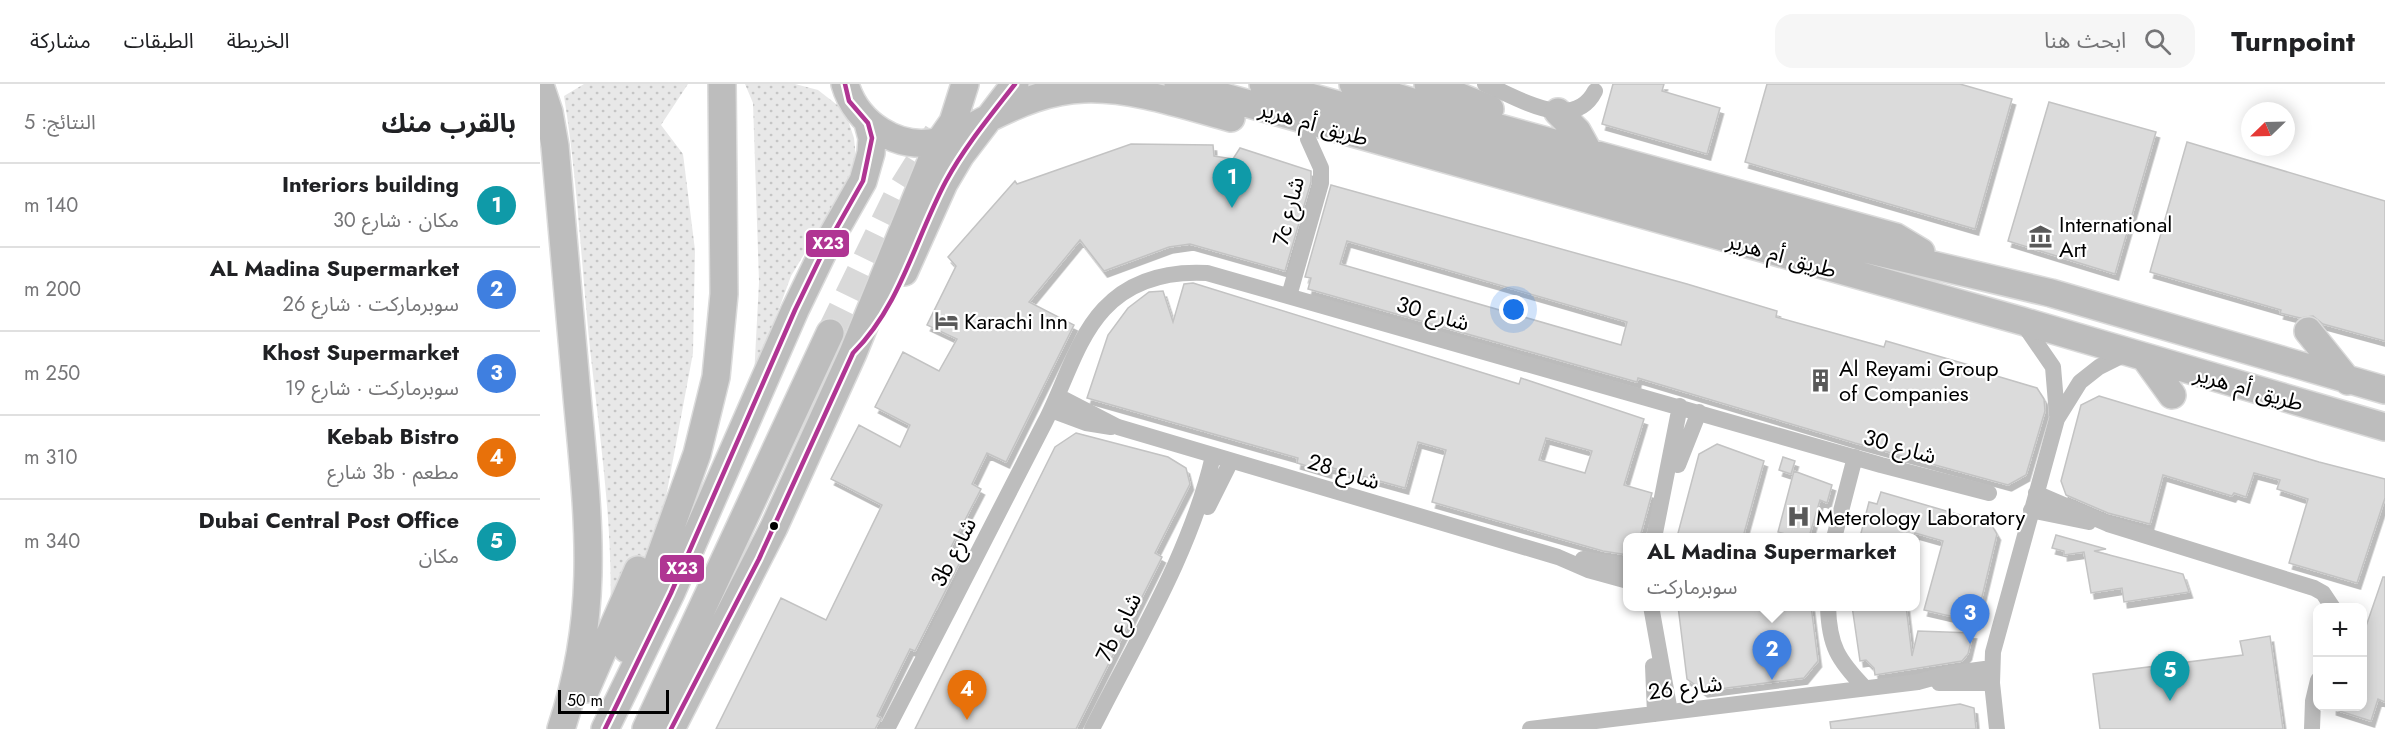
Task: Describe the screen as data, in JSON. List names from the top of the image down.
{
  "streets": {
    "main road": ["طريق أم هرير"],
    "street": [
      "7c شارع",
      "شارع 30",
      "شارع 28",
      "3b شارع",
      "7b شارع",
      "شارع 26"
    ]
  },
  "crossings": [
    ["7c شارع", "شارع 30"],
    ["شارع 30", "شارع 28"],
    ["شارع 30", "3b شارع"],
    ["شارع 28", "3b شارع"],
    ["شارع 28", "7b شارع"]
  ],
  "places": {
    "museum": ["International Art"],
    "hotel": ["Karachi Inn"],
    "building": ["Al Reyami Group of Companies"],
    "hospital": ["Meterology Laboratory"]
  },
  "lines": ["transit line X23"],
  "scale_bar": "50 m",
  "north": "bottom left",
  "page": {
    "header": "Turnpoint",
    "search": "ابحث هنا",
    "nav": ["الخريطة", "الطبقات", "مشاركة"],
    "heading": ["بالقرب منك", "النتائج: 5"],
    "pins": [
      "1",
      "3",
      "2",
      "5",
      "4"
    ],
    "list": [
      {
        "mark": "1",
        "name": "Interiors building",
        "note": "مكان · شارع 30",
        "value": "140 m"
      },
      {
        "mark": "2",
        "name": "AL Madina Supermarket",
        "note": "سوبرماركت · شارع 26",
        "value": "200 m"
      },
      {
        "mark": "3",
        "name": "Khost Supermarket",
        "note": "سوبرماركت · شارع 19",
        "value": "250 m"
      },
      {
        "mark": "4",
        "name": "Kebab Bistro",
        "note": "مطعم · 3b شارع",
        "value": "310 m"
      },
      {
        "mark": "5",
        "name": "Dubai Central Post Office",
        "note": "مكان",
        "value": "340 m"
      }
    ],
    "popup": ["AL Madina Supermarket", "سوبرماركت"],
    "map_buttons": ["+", "−"],
    "scale": "50 m"
  }
}
